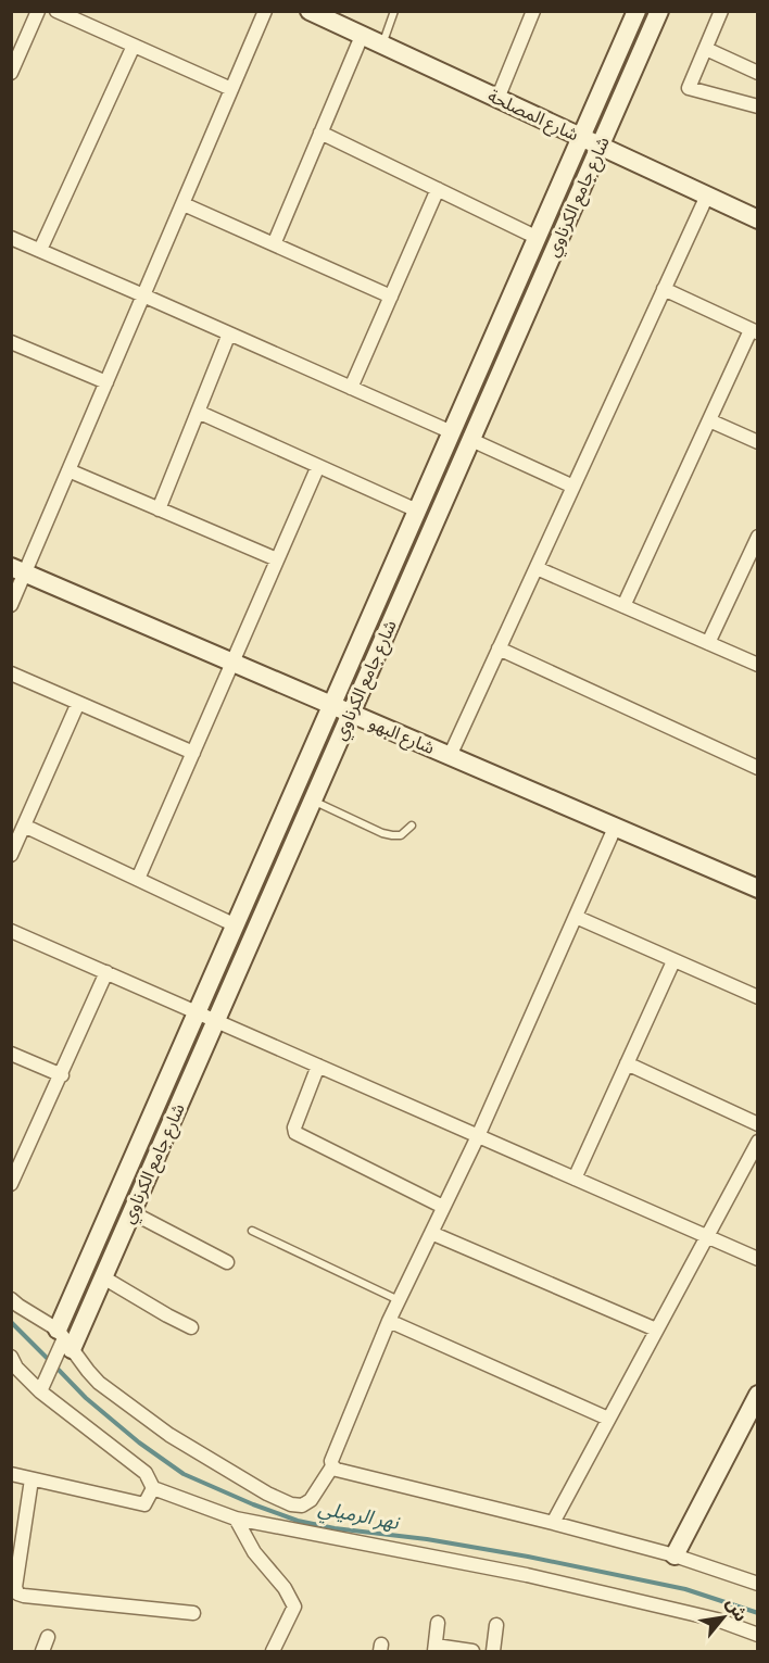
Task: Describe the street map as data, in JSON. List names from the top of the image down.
{
  "streets": {
    "main road": ["شارع المصلحة", "شارع جامع الكرناوي", "شارع البهو"]
  },
  "crossings": [
    ["شارع المصلحة", "شارع جامع الكرناوي"],
    ["شارع جامع الكرناوي", "شارع البهو"]
  ],
  "water": ["نهر الرميلي"],
  "north": "top right"
}
